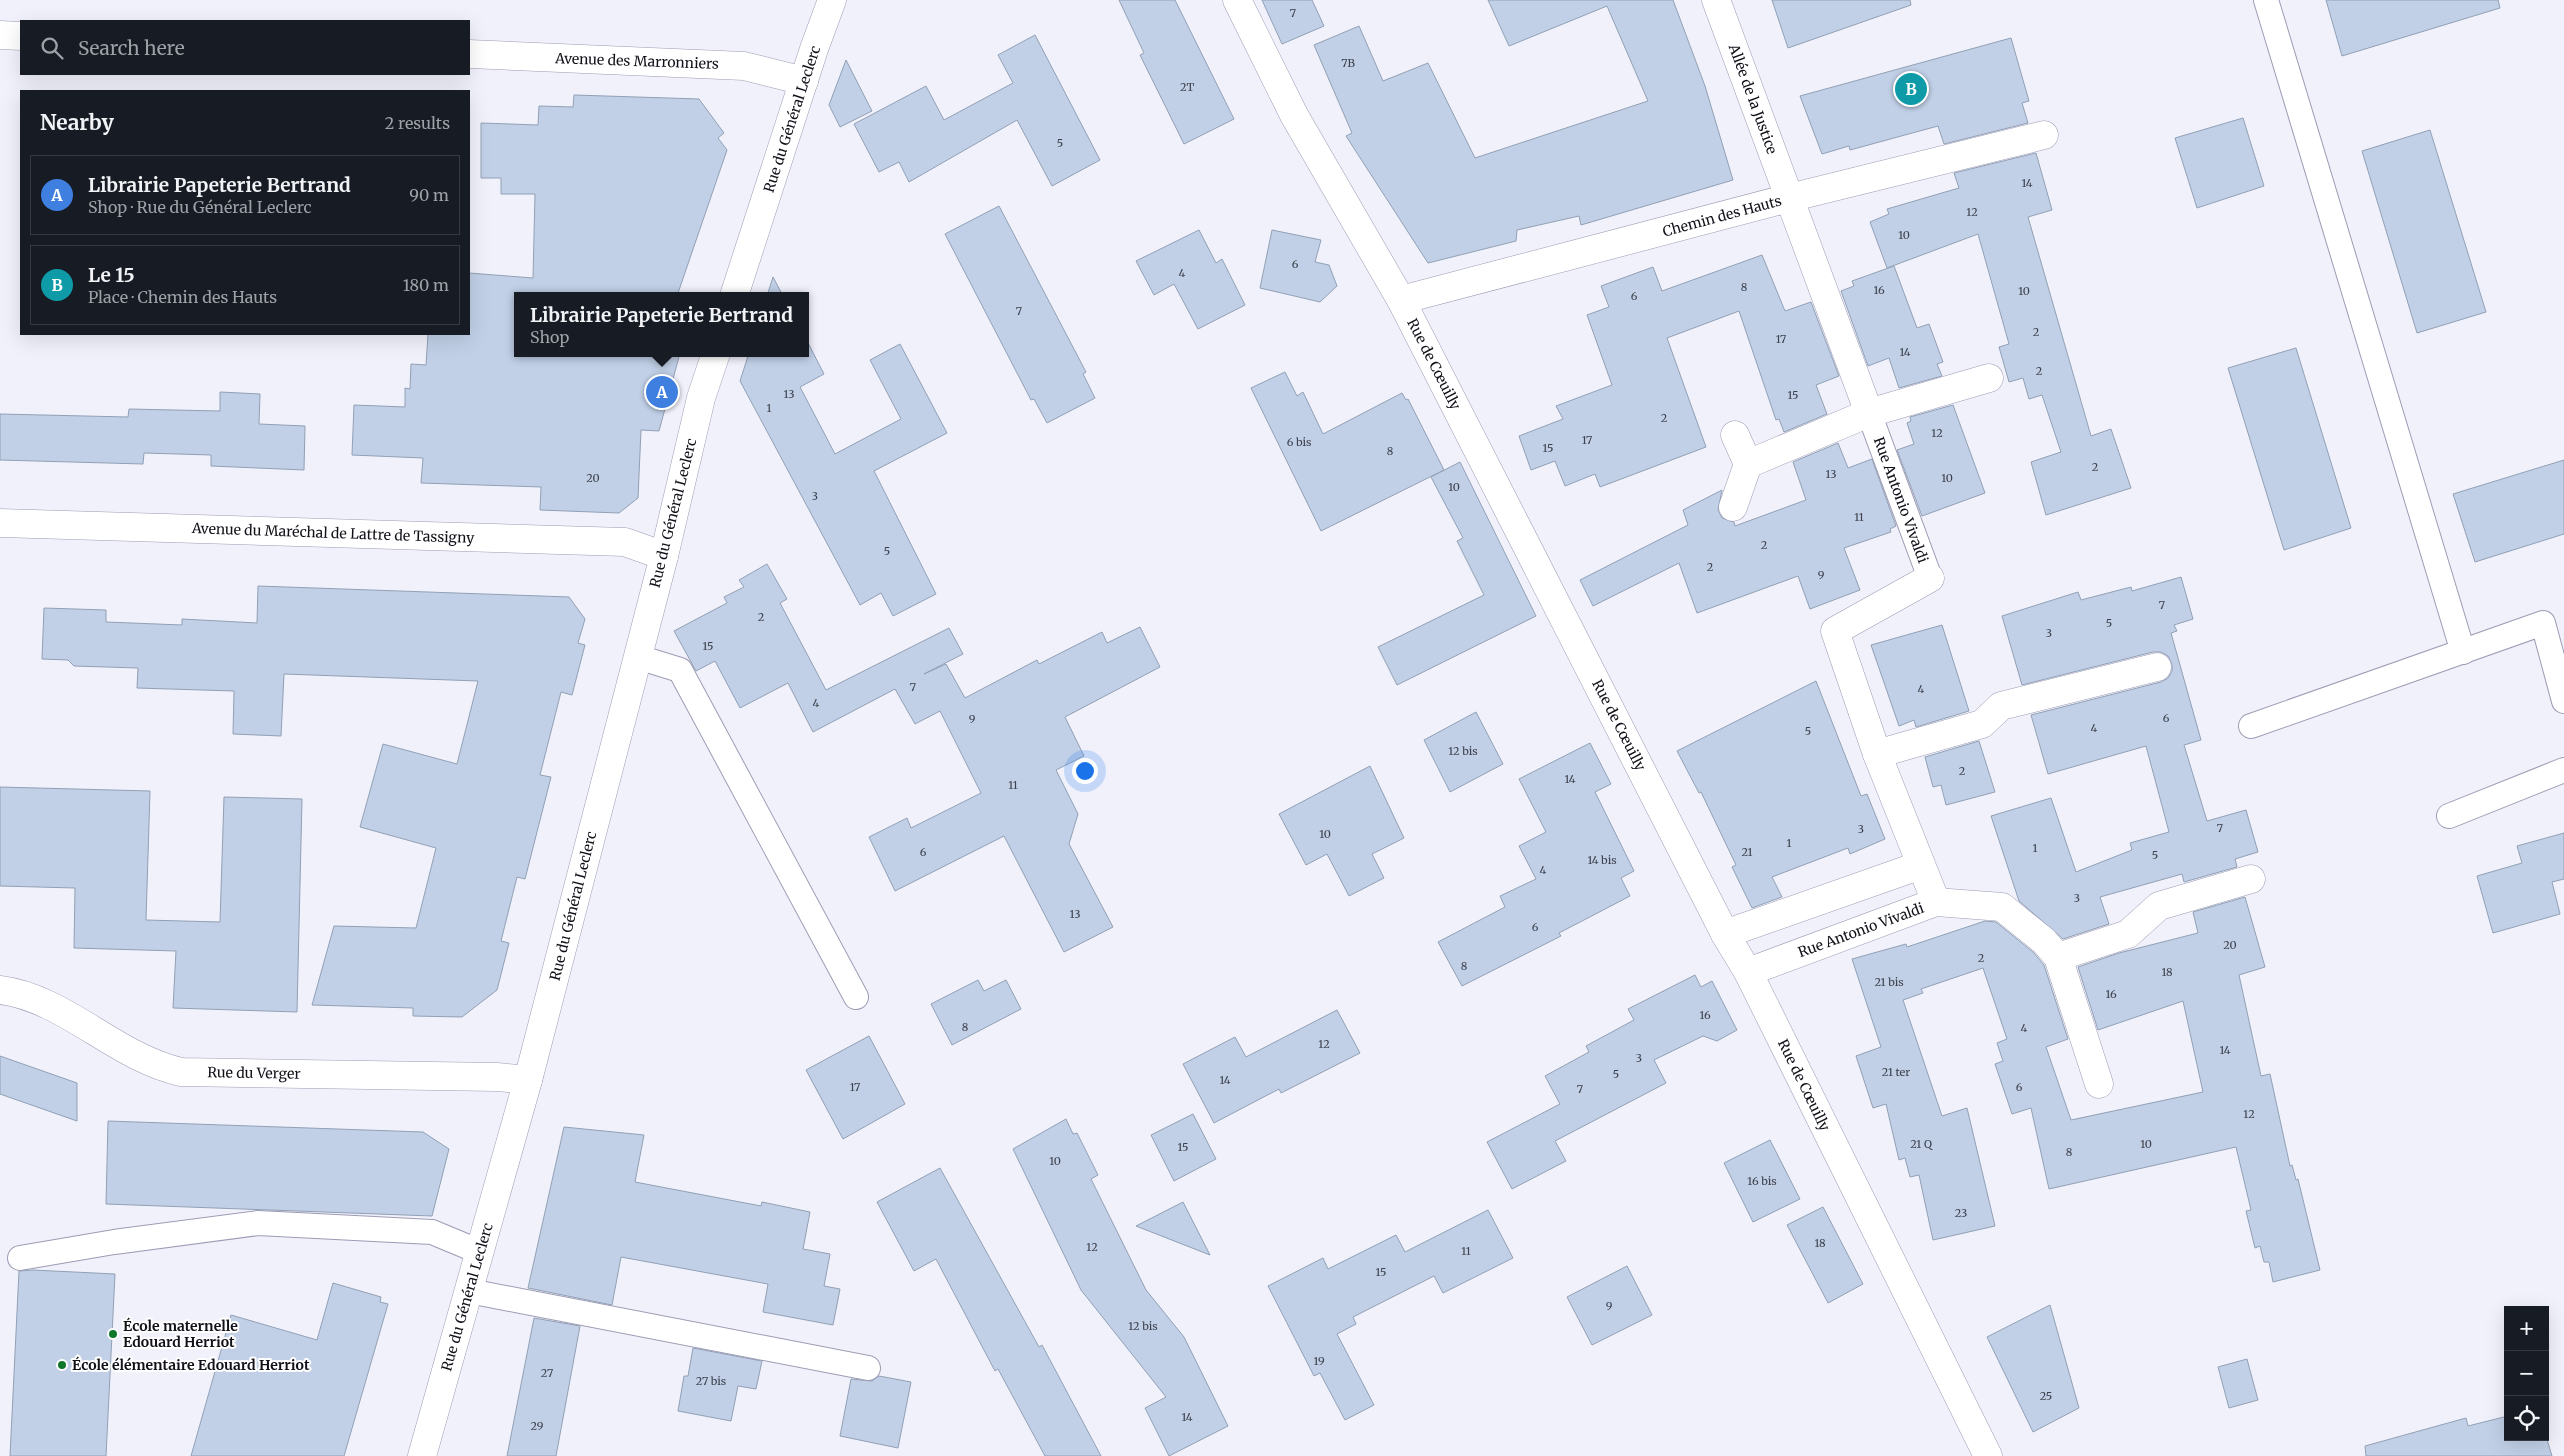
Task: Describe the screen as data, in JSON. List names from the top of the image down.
{
  "streets": {
    "street": [
      "Avenue des Marronniers",
      "Allée de la Justice",
      "Rue du Général Leclerc",
      "Chemin des Hauts",
      "Rue de Cœuilly",
      "Rue Antonio Vivaldi",
      "Avenue du Maréchal de Lattre de Tassigny",
      "Rue du Verger"
    ]
  },
  "crossings": [
    ["Avenue des Marronniers", "Rue du Général Leclerc"],
    ["Allée de la Justice", "Chemin des Hauts"],
    ["Allée de la Justice", "Rue Antonio Vivaldi"],
    ["Rue du Général Leclerc", "Avenue du Maréchal de Lattre de Tassigny"],
    ["Rue du Général Leclerc", "Rue du Verger"],
    ["Chemin des Hauts", "Rue de Cœuilly"],
    ["Chemin des Hauts", "Rue Antonio Vivaldi"],
    ["Rue de Cœuilly", "Rue Antonio Vivaldi"]
  ],
  "places": ["École maternelle Edouard Herriot", "École élémentaire Edouard Herriot"],
  "house_numbers": [
    "7",
    "7B",
    "2T",
    "5",
    "14",
    "12",
    "10",
    "6",
    "4",
    "8",
    "16",
    "10",
    "6",
    "7",
    "2",
    "17",
    "14",
    "2",
    "13",
    "15",
    "1",
    "2",
    "12",
    "17",
    "6 bis",
    "15",
    "8",
    "2",
    "13",
    "20",
    "10",
    "10",
    "3",
    "11",
    "2",
    "5",
    "2",
    "9",
    "7",
    "2",
    "5",
    "3",
    "15",
    "7",
    "4",
    "4",
    "6",
    "9",
    "4",
    "5",
    "12 bis",
    "2",
    "14",
    "11",
    "7",
    "3",
    "10",
    "1",
    "1",
    "6",
    "21",
    "5",
    "14 bis",
    "4",
    "3",
    "13",
    "6",
    "20",
    "2",
    "8",
    "18",
    "21 bis",
    "16",
    "16",
    "8",
    "4",
    "12",
    "14",
    "3",
    "21 ter",
    "5",
    "14",
    "17",
    "6",
    "7",
    "12",
    "21 Q",
    "10",
    "15",
    "8",
    "10",
    "16 bis",
    "23",
    "18",
    "12",
    "11",
    "15",
    "9",
    "12 bis",
    "19",
    "27",
    "27 bis",
    "25",
    "14",
    "29"
  ],
  "page": {
    "search": "Search here",
    "pins": ["B", "A"],
    "heading": ["Nearby", "2 results"],
    "list": [
      {
        "mark": "A",
        "name": "Librairie Papeterie Bertrand",
        "note": "Shop · Rue du Général Leclerc",
        "value": "90 m"
      },
      {
        "mark": "B",
        "name": "Le 15",
        "note": "Place · Chemin des Hauts",
        "value": "180 m"
      }
    ],
    "popup": ["Librairie Papeterie Bertrand", "Shop"],
    "map_buttons": ["+", "−"]
  }
}
